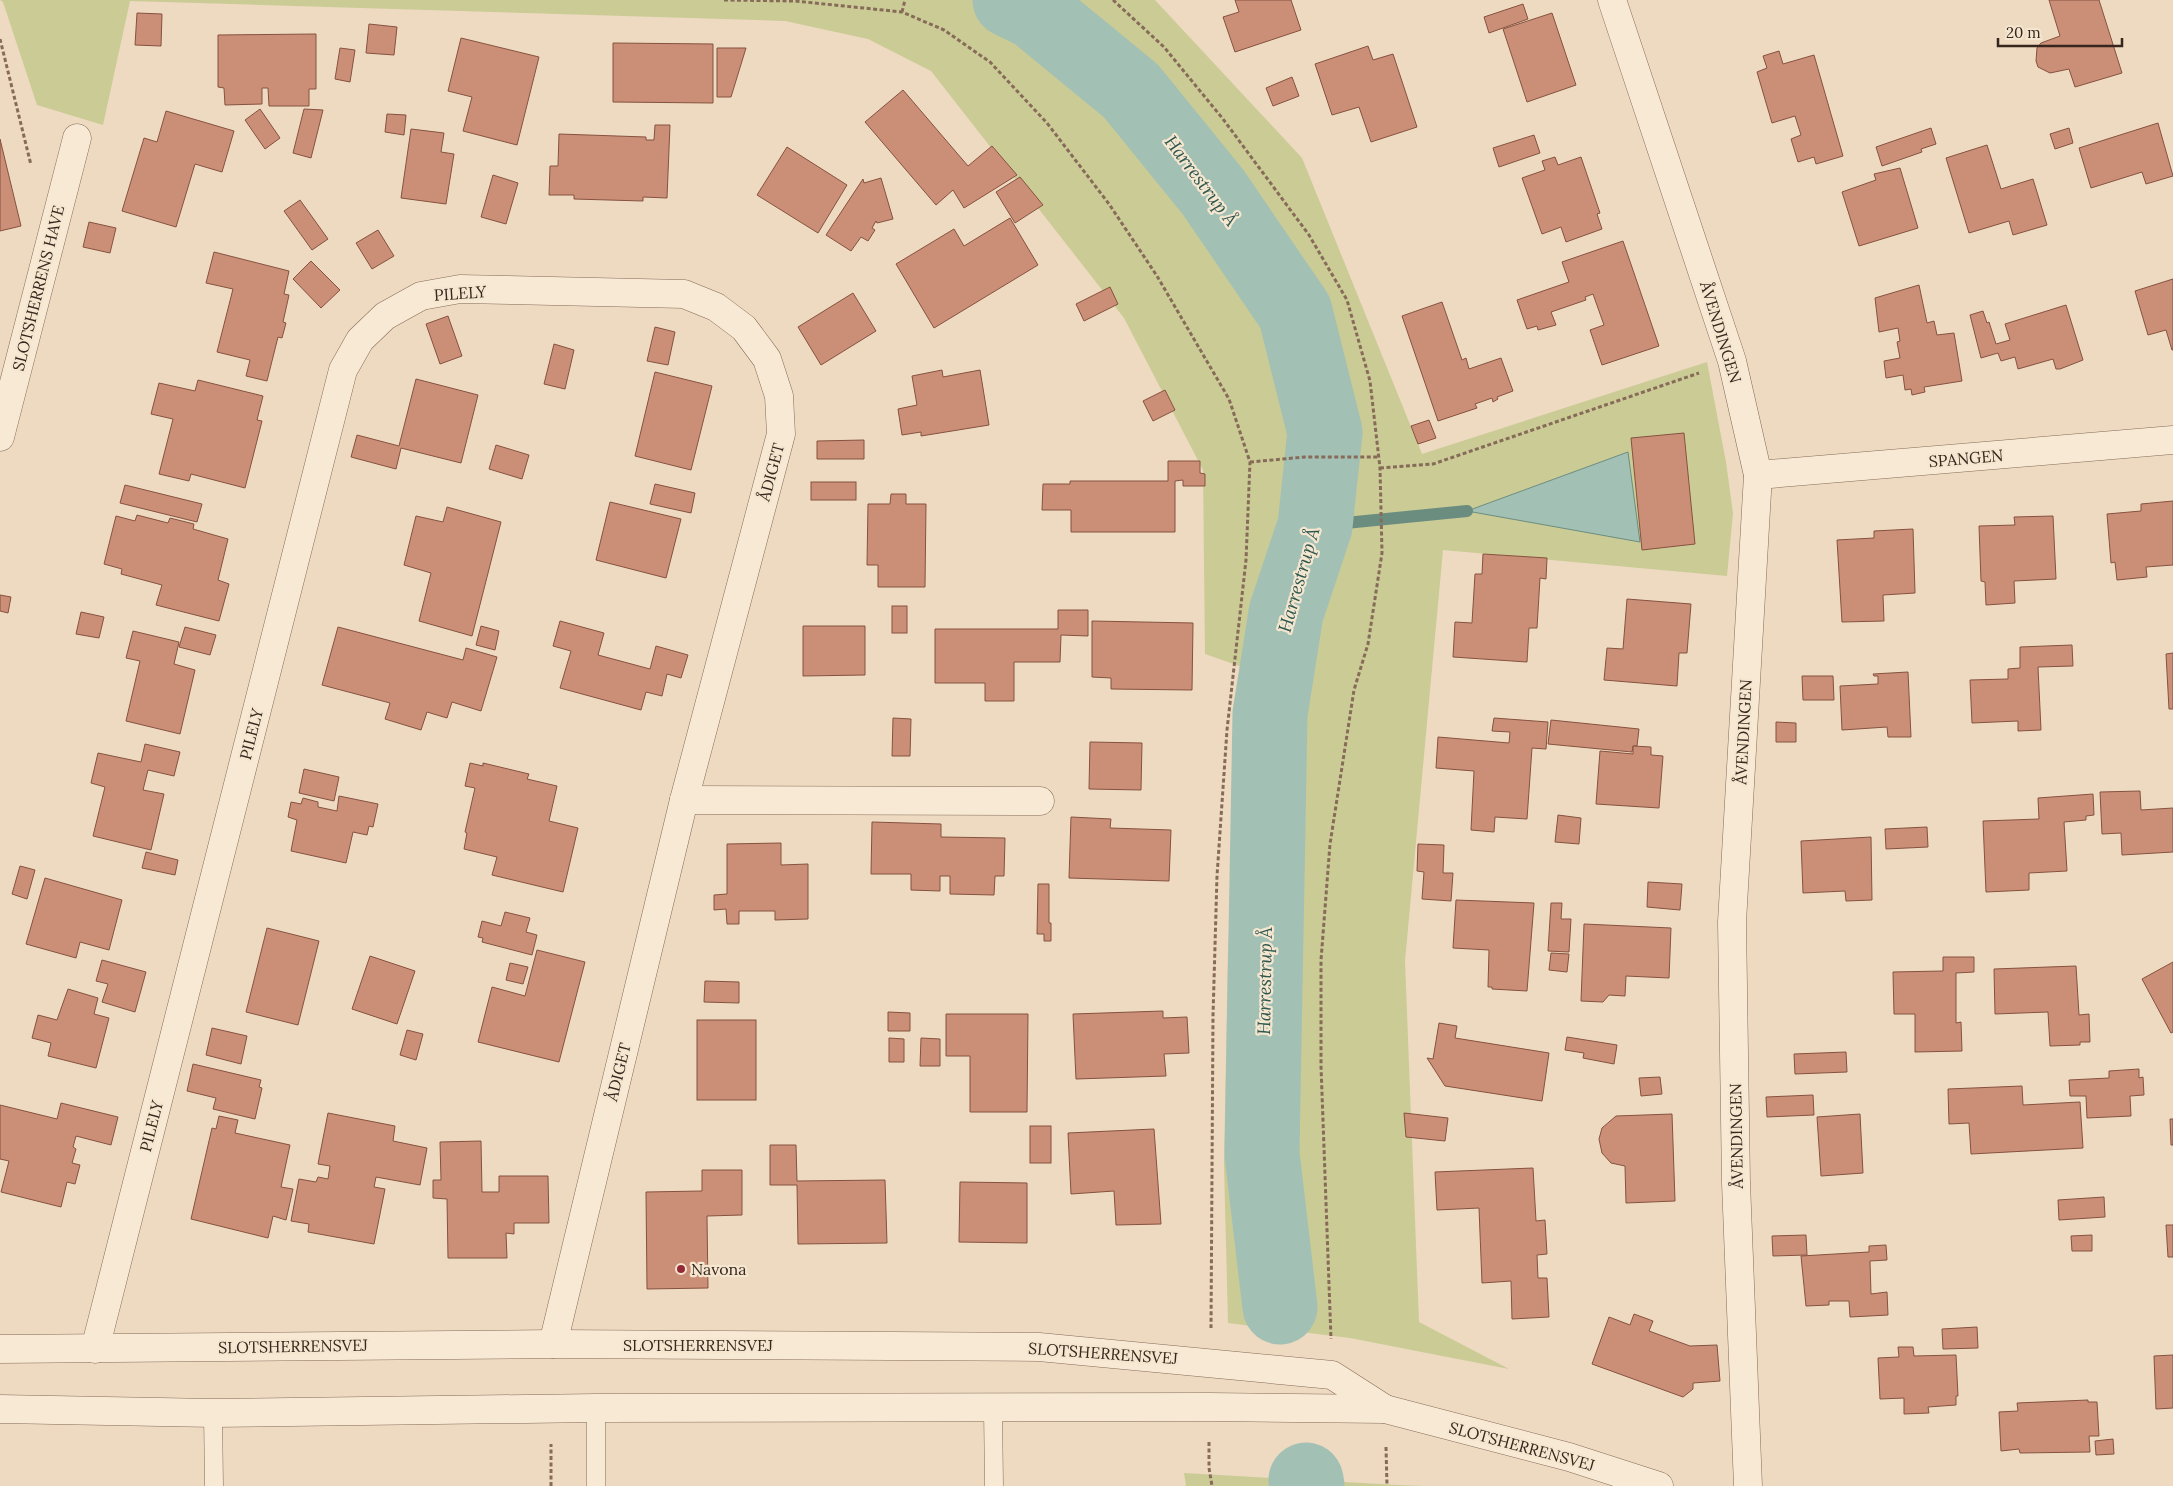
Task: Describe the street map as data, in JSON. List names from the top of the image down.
{
  "streets": {
    "street": [
      "SLOTSHERRENS HAVE",
      "PILELY",
      "ÅVENDINGEN",
      "SPANGEN",
      "ÅDIGET",
      "SLOTSHERRENSVEJ"
    ]
  },
  "crossings": [
    ["PILELY", "ÅDIGET"],
    ["PILELY", "SLOTSHERRENSVEJ"],
    ["ÅVENDINGEN", "SPANGEN"],
    ["ÅDIGET", "SLOTSHERRENSVEJ"]
  ],
  "water": ["Harrestrup Å"],
  "places": ["Navona"],
  "scale_bar": "20 m"
}
